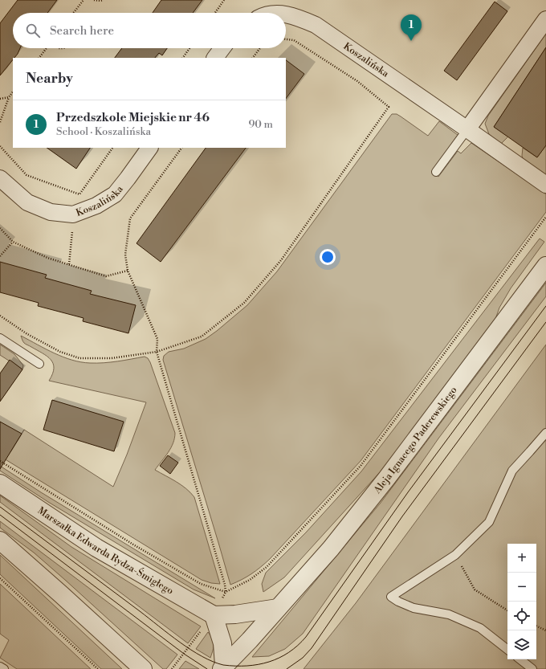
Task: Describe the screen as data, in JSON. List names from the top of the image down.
{
  "streets": {
    "street": ["Koszalińska", "Aleja Ignacego Paderewskiego", "Marszałka Edwarda Rydza-Śmigłego"]
  },
  "page": {
    "search": "Search here",
    "pins": "1",
    "heading": "Nearby",
    "list": [
      {
        "mark": "1",
        "name": "Przedszkole Miejskie nr 46",
        "note": "School · Koszalińska",
        "value": "90 m"
      }
    ],
    "map_buttons": ["+", "−"]
  }
}
